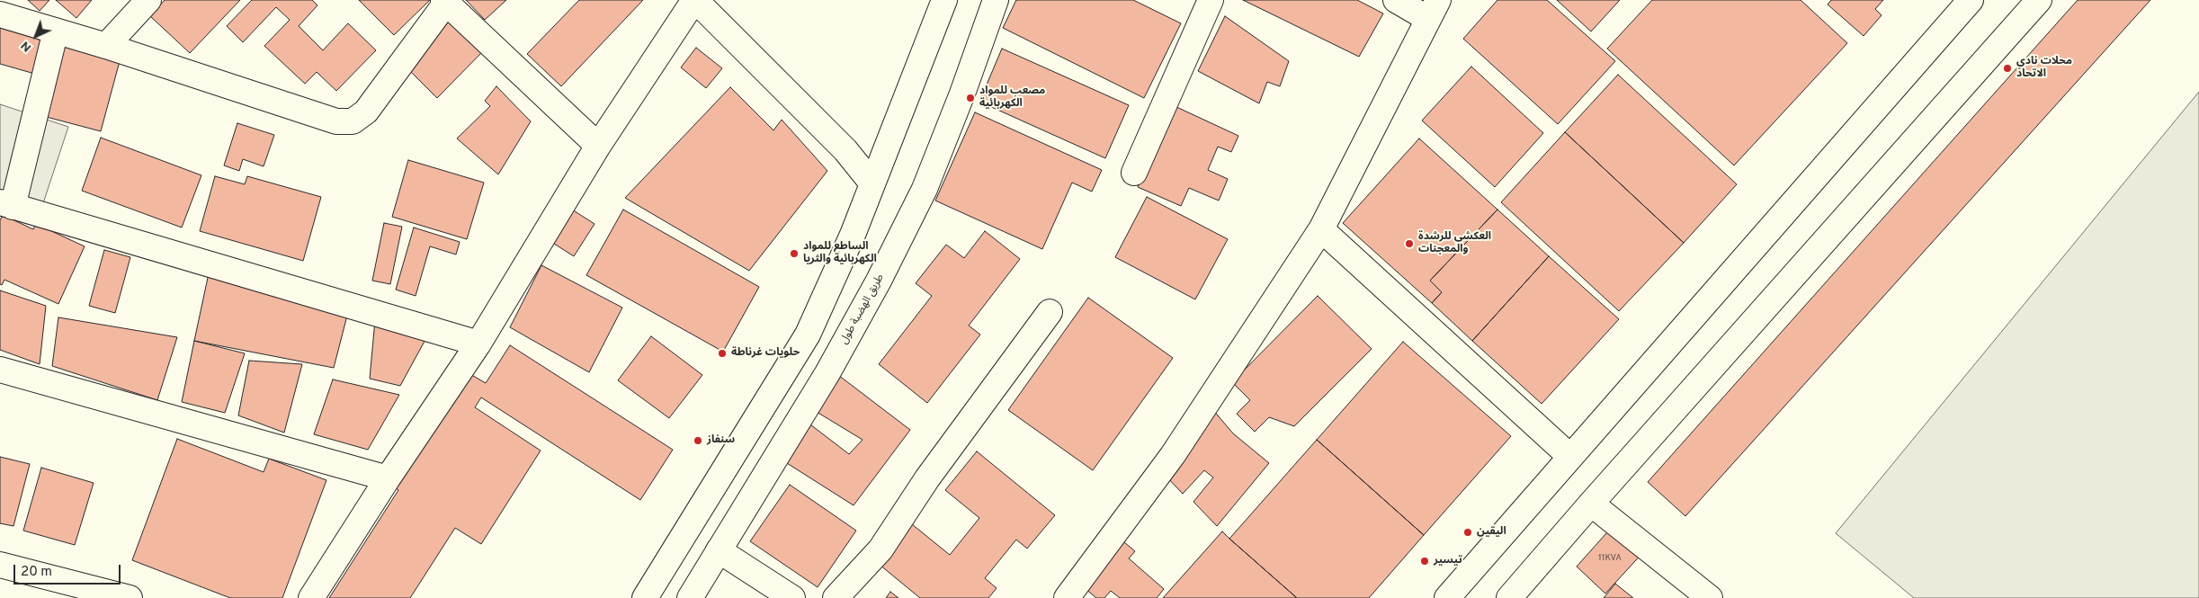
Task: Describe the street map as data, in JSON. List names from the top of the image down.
{
  "streets": {
    "main road": ["طريق الهضبة طول"]
  },
  "places": [
    "محلات نادي الاتحاد",
    "مصعب للمواد الكهربائية",
    "العكشي للرشدة والمعجنات",
    "الساطع للمواد الكهربائية والثريا",
    "حلويات غرناطة",
    "سنفاز",
    "اليقين",
    "تيسير"
  ],
  "house_numbers": ["11KVA"],
  "scale_bar": "20 m",
  "north": "bottom left"
}
